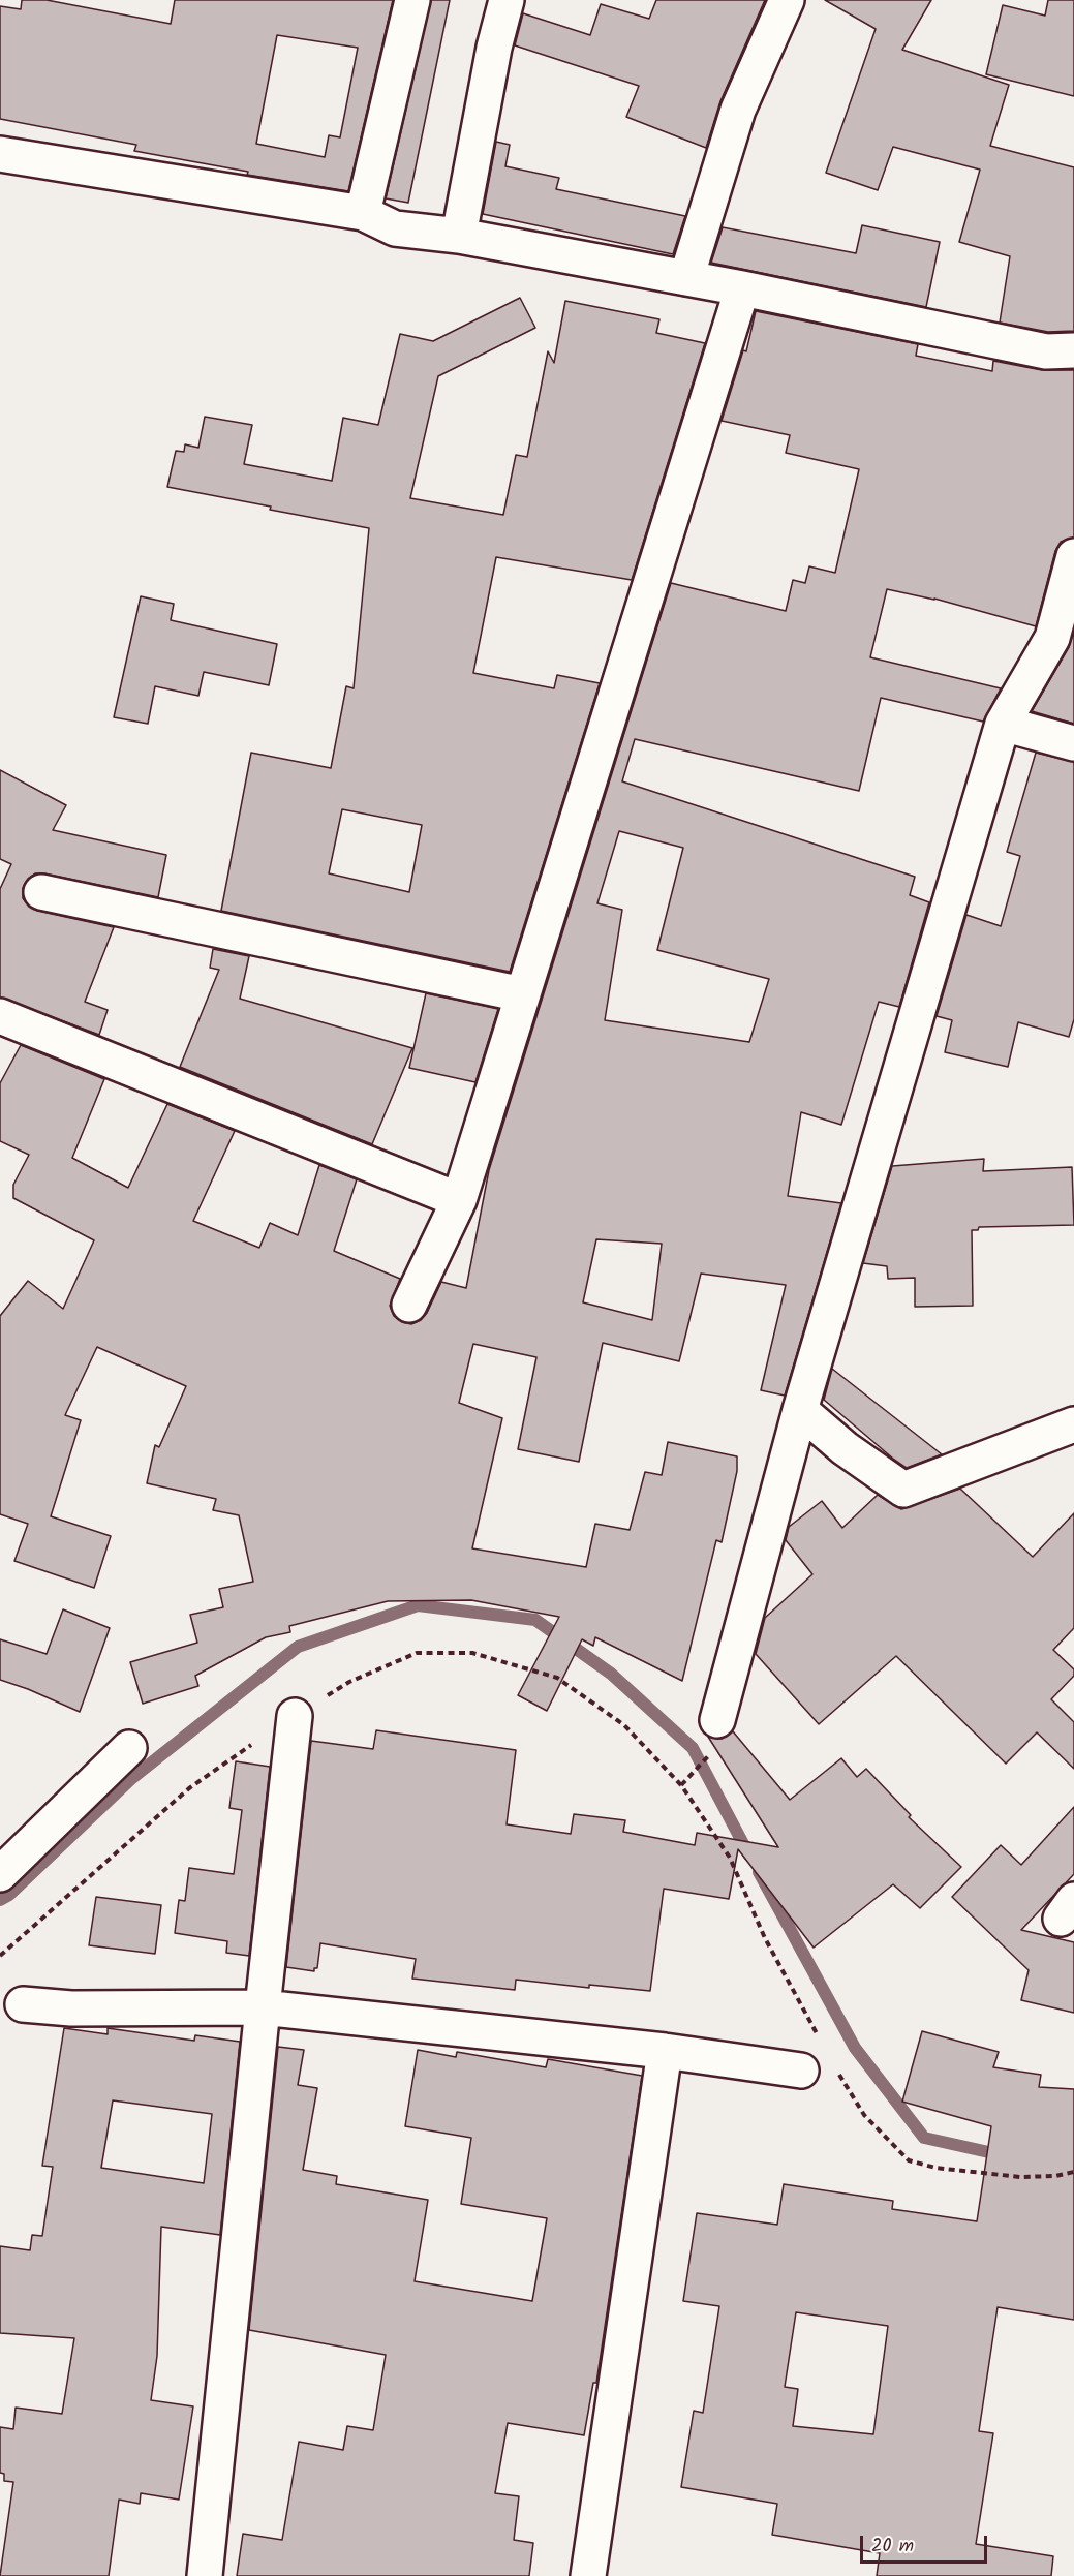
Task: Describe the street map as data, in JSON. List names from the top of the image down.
{
  "scale_bar": "20 m"
}
